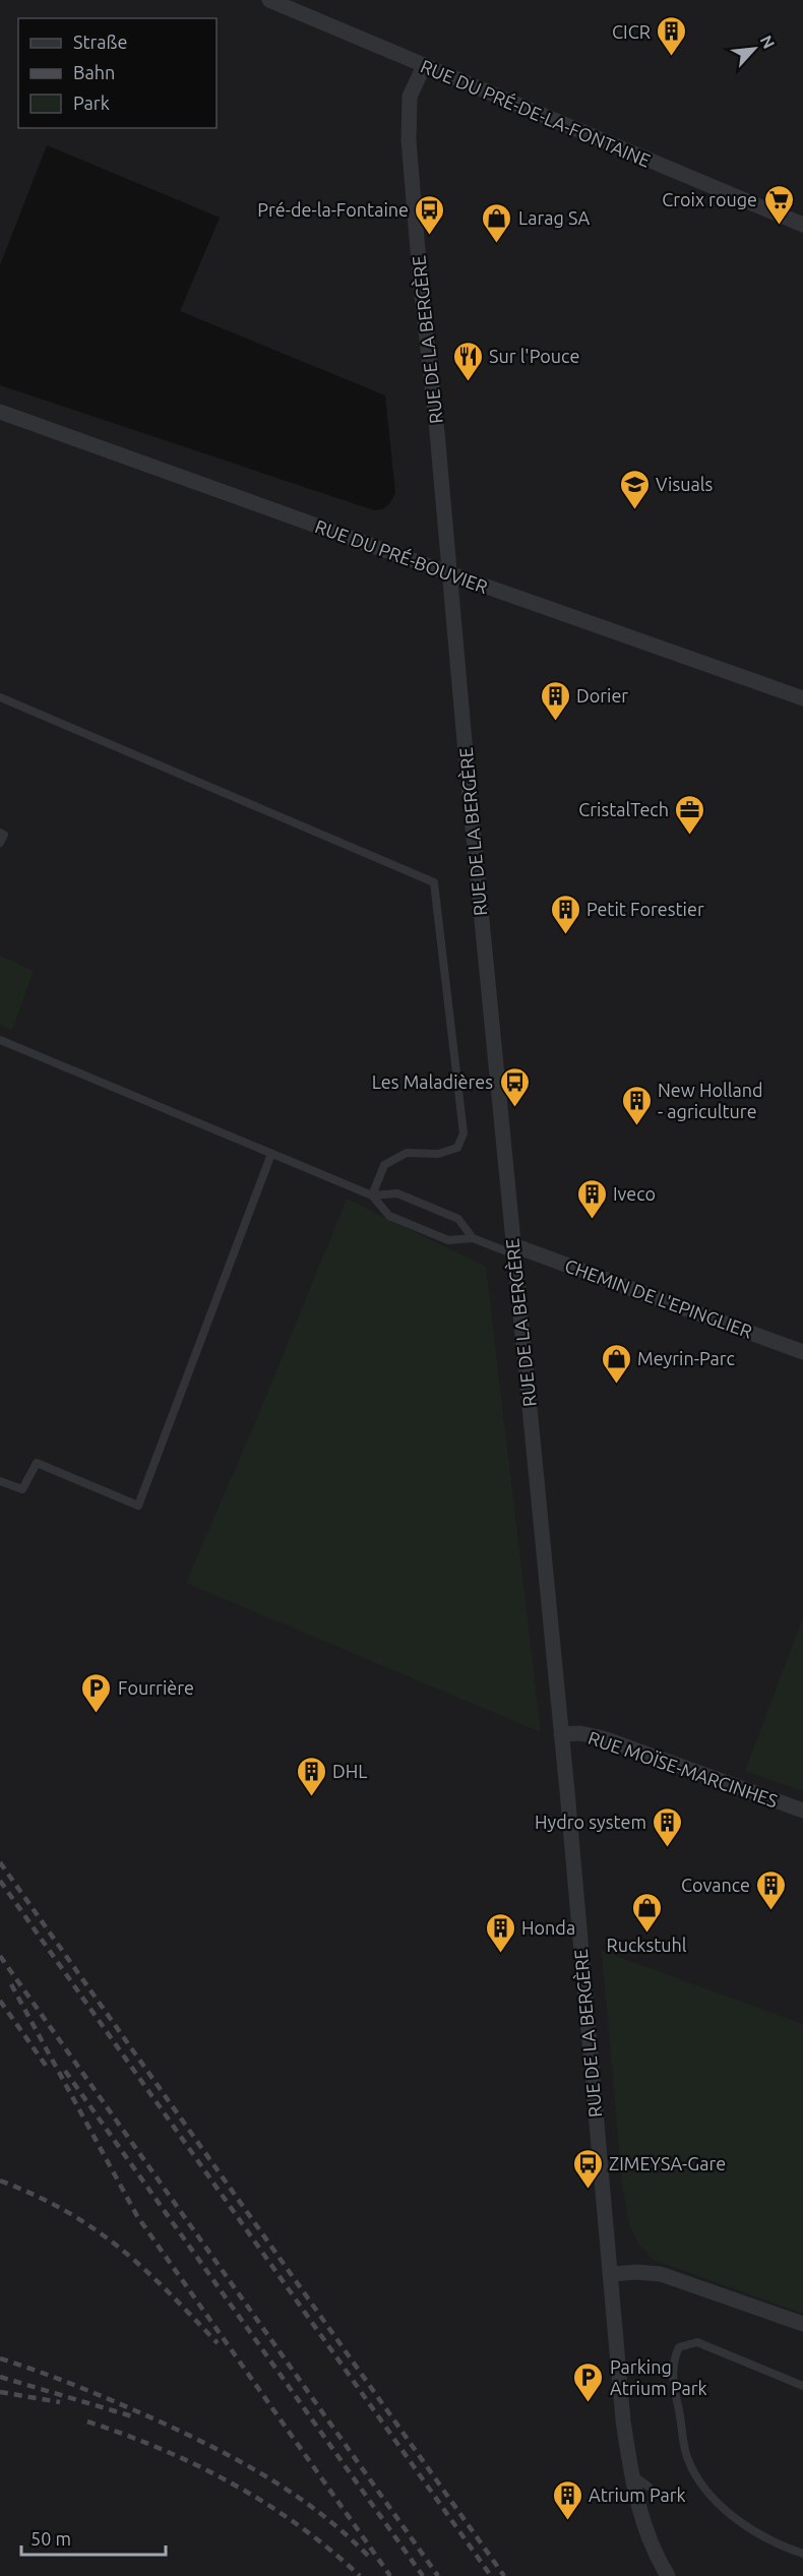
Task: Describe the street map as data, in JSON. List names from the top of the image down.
{
  "streets": {
    "street": [
      "RUE DU PRÉ-DE-LA-FONTAINE",
      "RUE DE LA BERGÈRE",
      "RUE DU PRÉ-BOUVIER",
      "CHEMIN DE L'EPINGLIER",
      "RUE MOÏSE-MARCINHES"
    ]
  },
  "crossings": [
    ["RUE DU PRÉ-DE-LA-FONTAINE", "RUE DE LA BERGÈRE"],
    ["RUE DE LA BERGÈRE", "RUE DU PRÉ-BOUVIER"],
    ["RUE DE LA BERGÈRE", "CHEMIN DE L'EPINGLIER"],
    ["RUE DE LA BERGÈRE", "RUE MOÏSE-MARCINHES"]
  ],
  "places": {
    "building": [
      "CICR",
      "Dorier",
      "Petit Forestier",
      "New Holland - agriculture",
      "Iveco",
      "DHL",
      "Hydro system",
      "Covance",
      "Honda",
      "Atrium Park"
    ],
    "supermarket": ["Croix rouge"],
    "bus stop": ["Pré-de-la-Fontaine", "Les Maladières", "ZIMEYSA-Gare"],
    "shop": ["Larag SA", "Meyrin-Parc", "Ruckstuhl"],
    "restaurant": ["Sur l'Pouce"],
    "school or university": ["Visuals"],
    "office": ["CristalTech"],
    "parking": ["Fourrière", "Parking Atrium Park"]
  },
  "legend": ["Straße", "Bahn", "Park"],
  "scale_bar": "50 m",
  "north": "top right"
}
